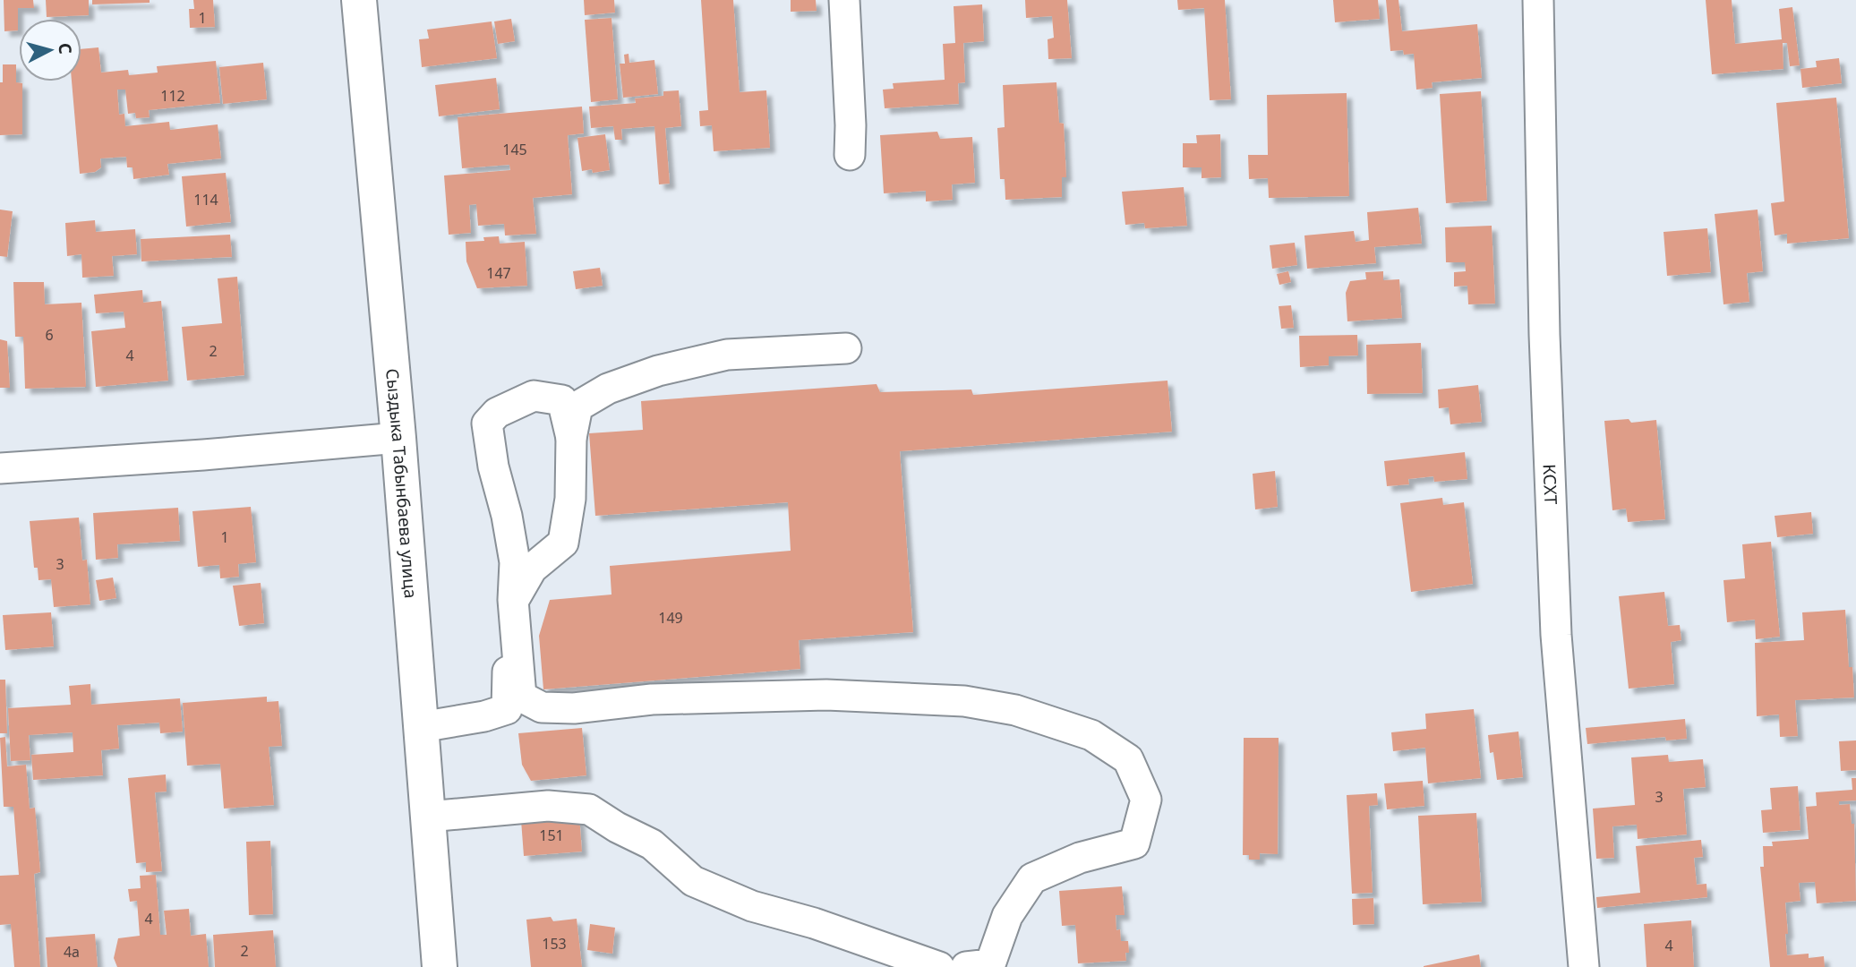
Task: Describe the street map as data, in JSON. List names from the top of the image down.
{
  "streets": {
    "street": ["Сыздыка Табынбаева улица", "КСХТ"]
  },
  "house_numbers": [
    "1",
    "112",
    "145",
    "114",
    "147",
    "6",
    "2",
    "4",
    "1",
    "3",
    "149",
    "3",
    "151",
    "4",
    "153",
    "4",
    "2",
    "4а"
  ],
  "north": "right"
}
